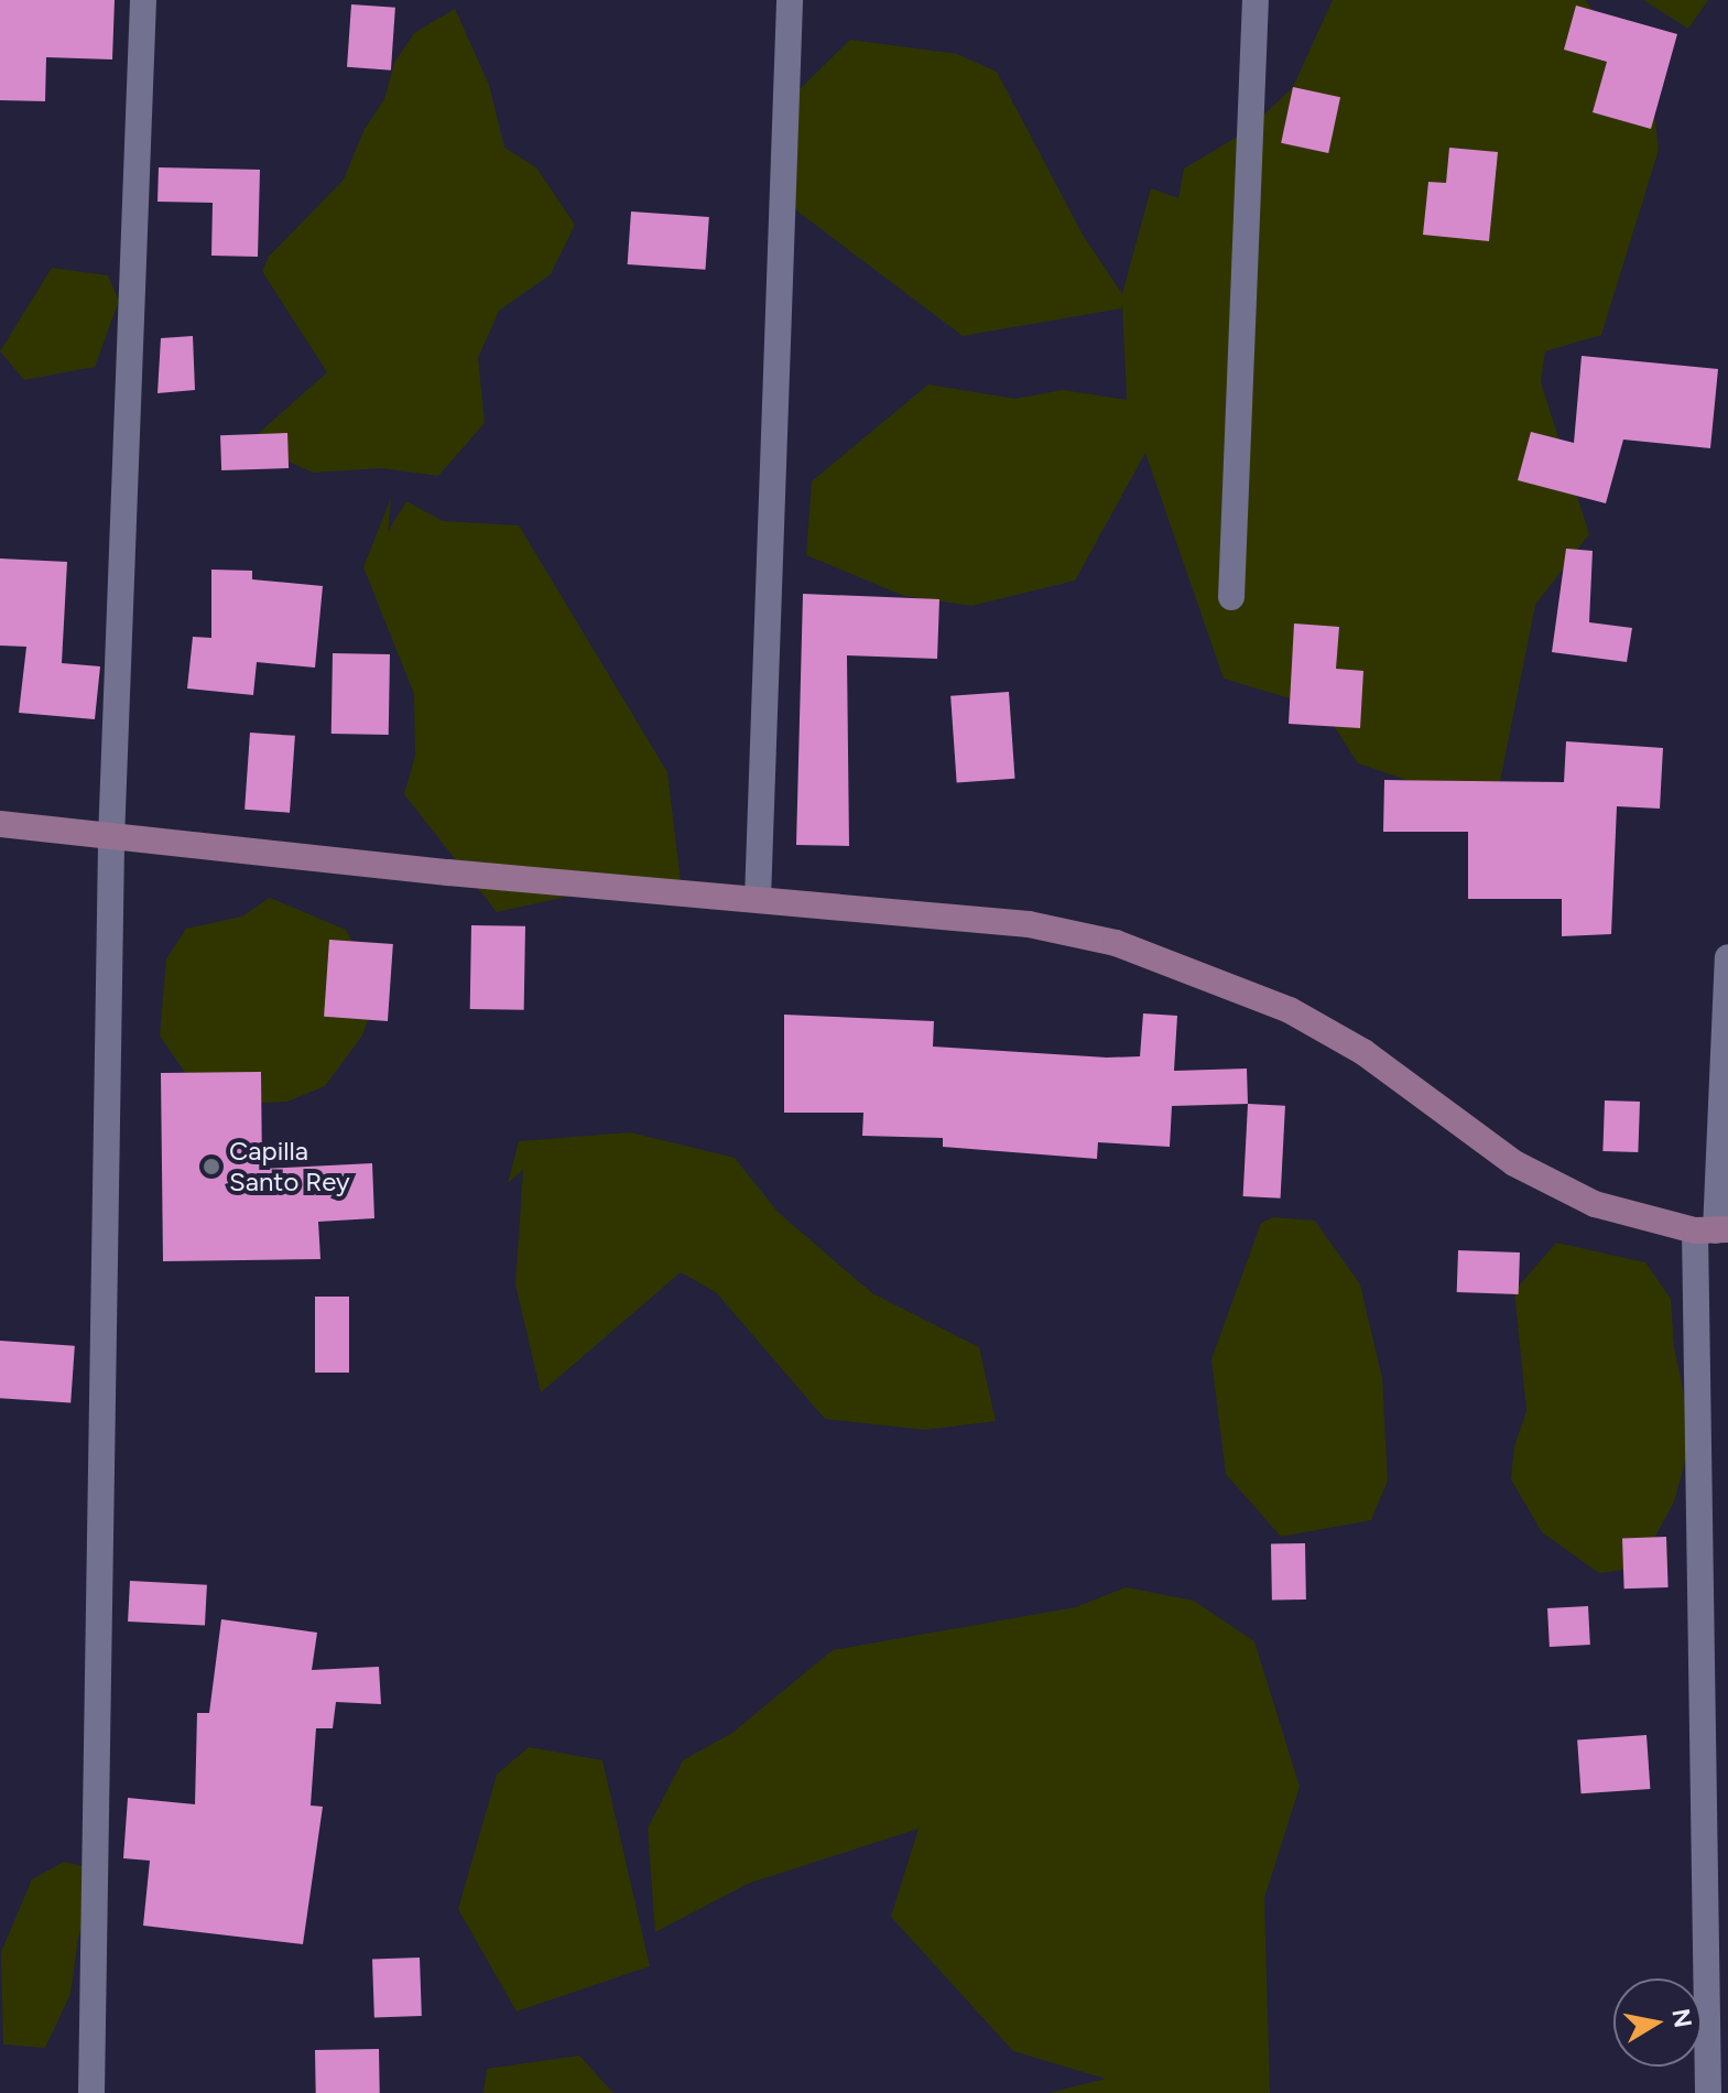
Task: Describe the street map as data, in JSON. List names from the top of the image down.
{
  "places": ["Capilla Santo Rey"],
  "north": "right"
}
